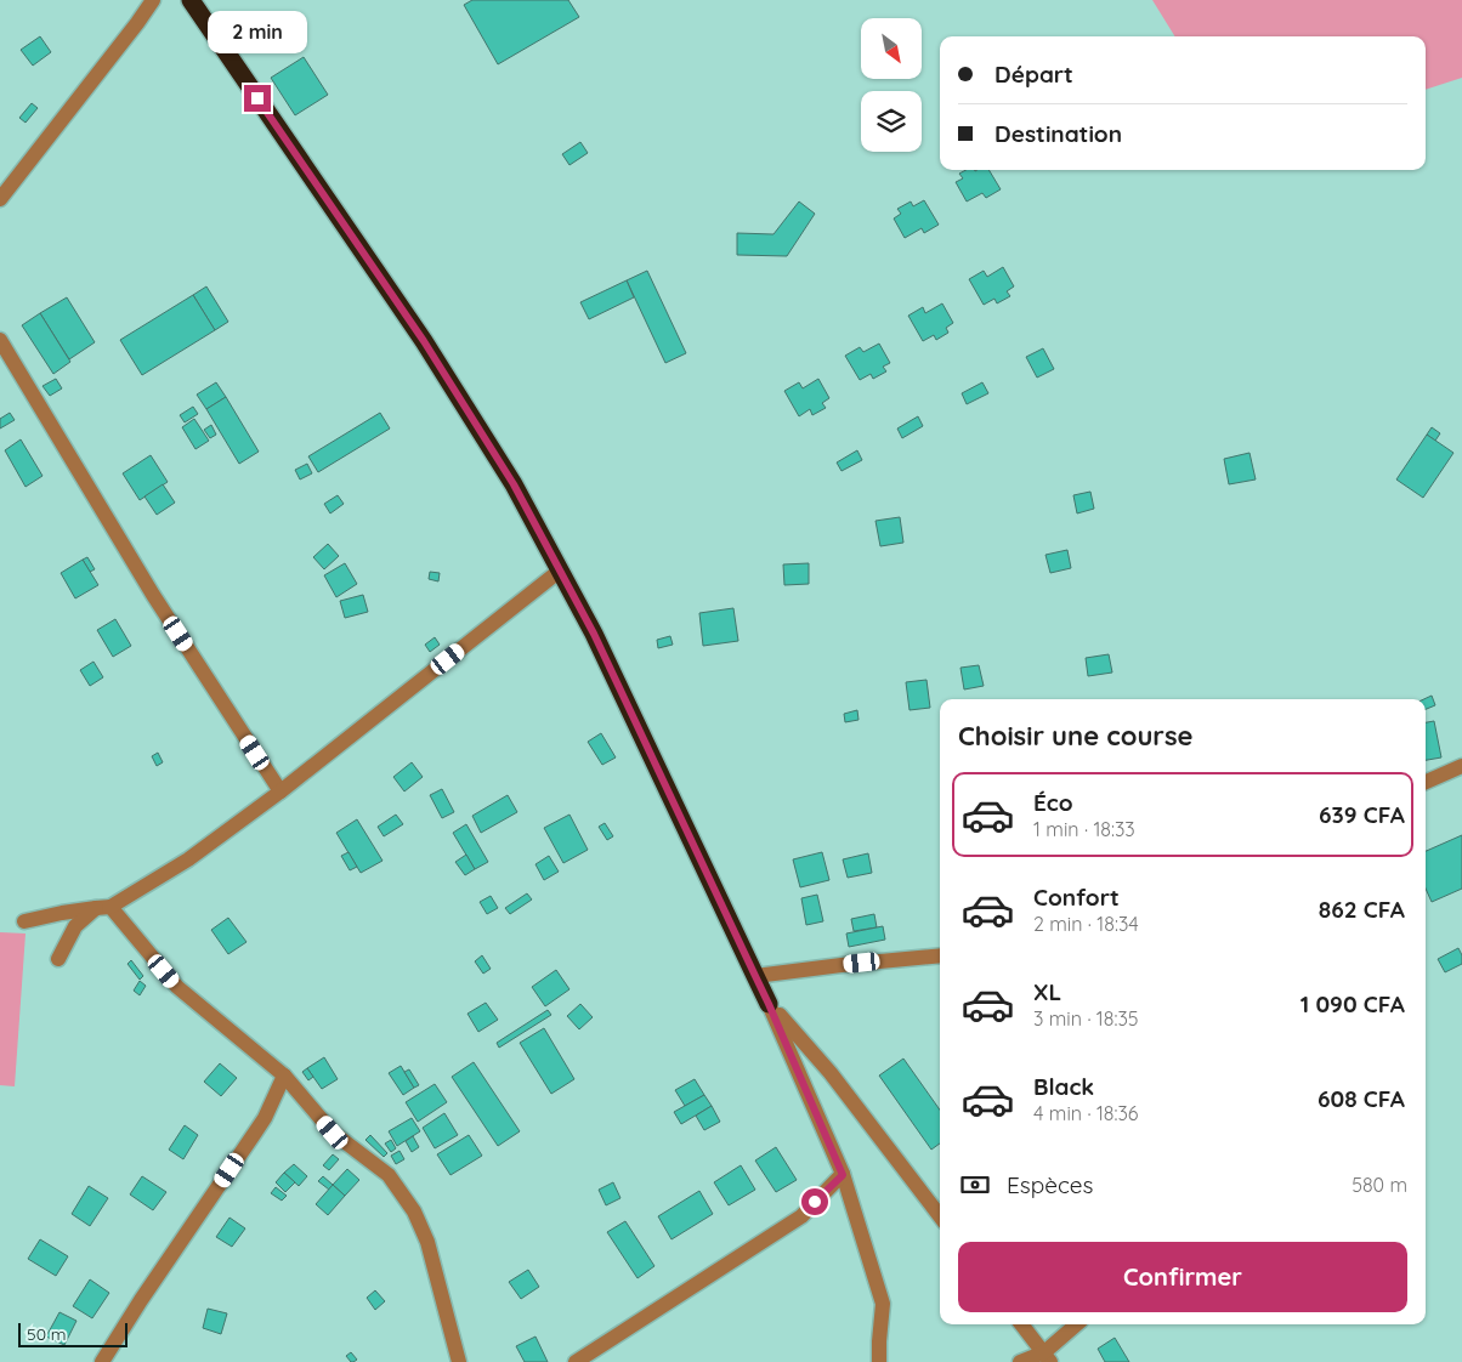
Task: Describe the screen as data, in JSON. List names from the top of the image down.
{
  "scale_bar": "50 m",
  "north": "bottom right",
  "page": {
    "bubble": "2 min",
    "banner": ["Départ", "Destination"],
    "heading": "Choisir une course",
    "list": [
      {
        "name": "Éco",
        "note": "1 min · 18:33",
        "value": "639 CFA"
      },
      {
        "name": "Confort",
        "note": "2 min · 18:34",
        "value": "862 CFA"
      },
      {
        "name": "XL",
        "note": "3 min · 18:35",
        "value": "1 090 CFA"
      },
      {
        "name": "Black",
        "note": "4 min · 18:36",
        "value": "608 CFA"
      }
    ],
    "pay": ["Espèces", "580 m"],
    "buttons": "Confirmer",
    "scale": "50 m"
  }
}
